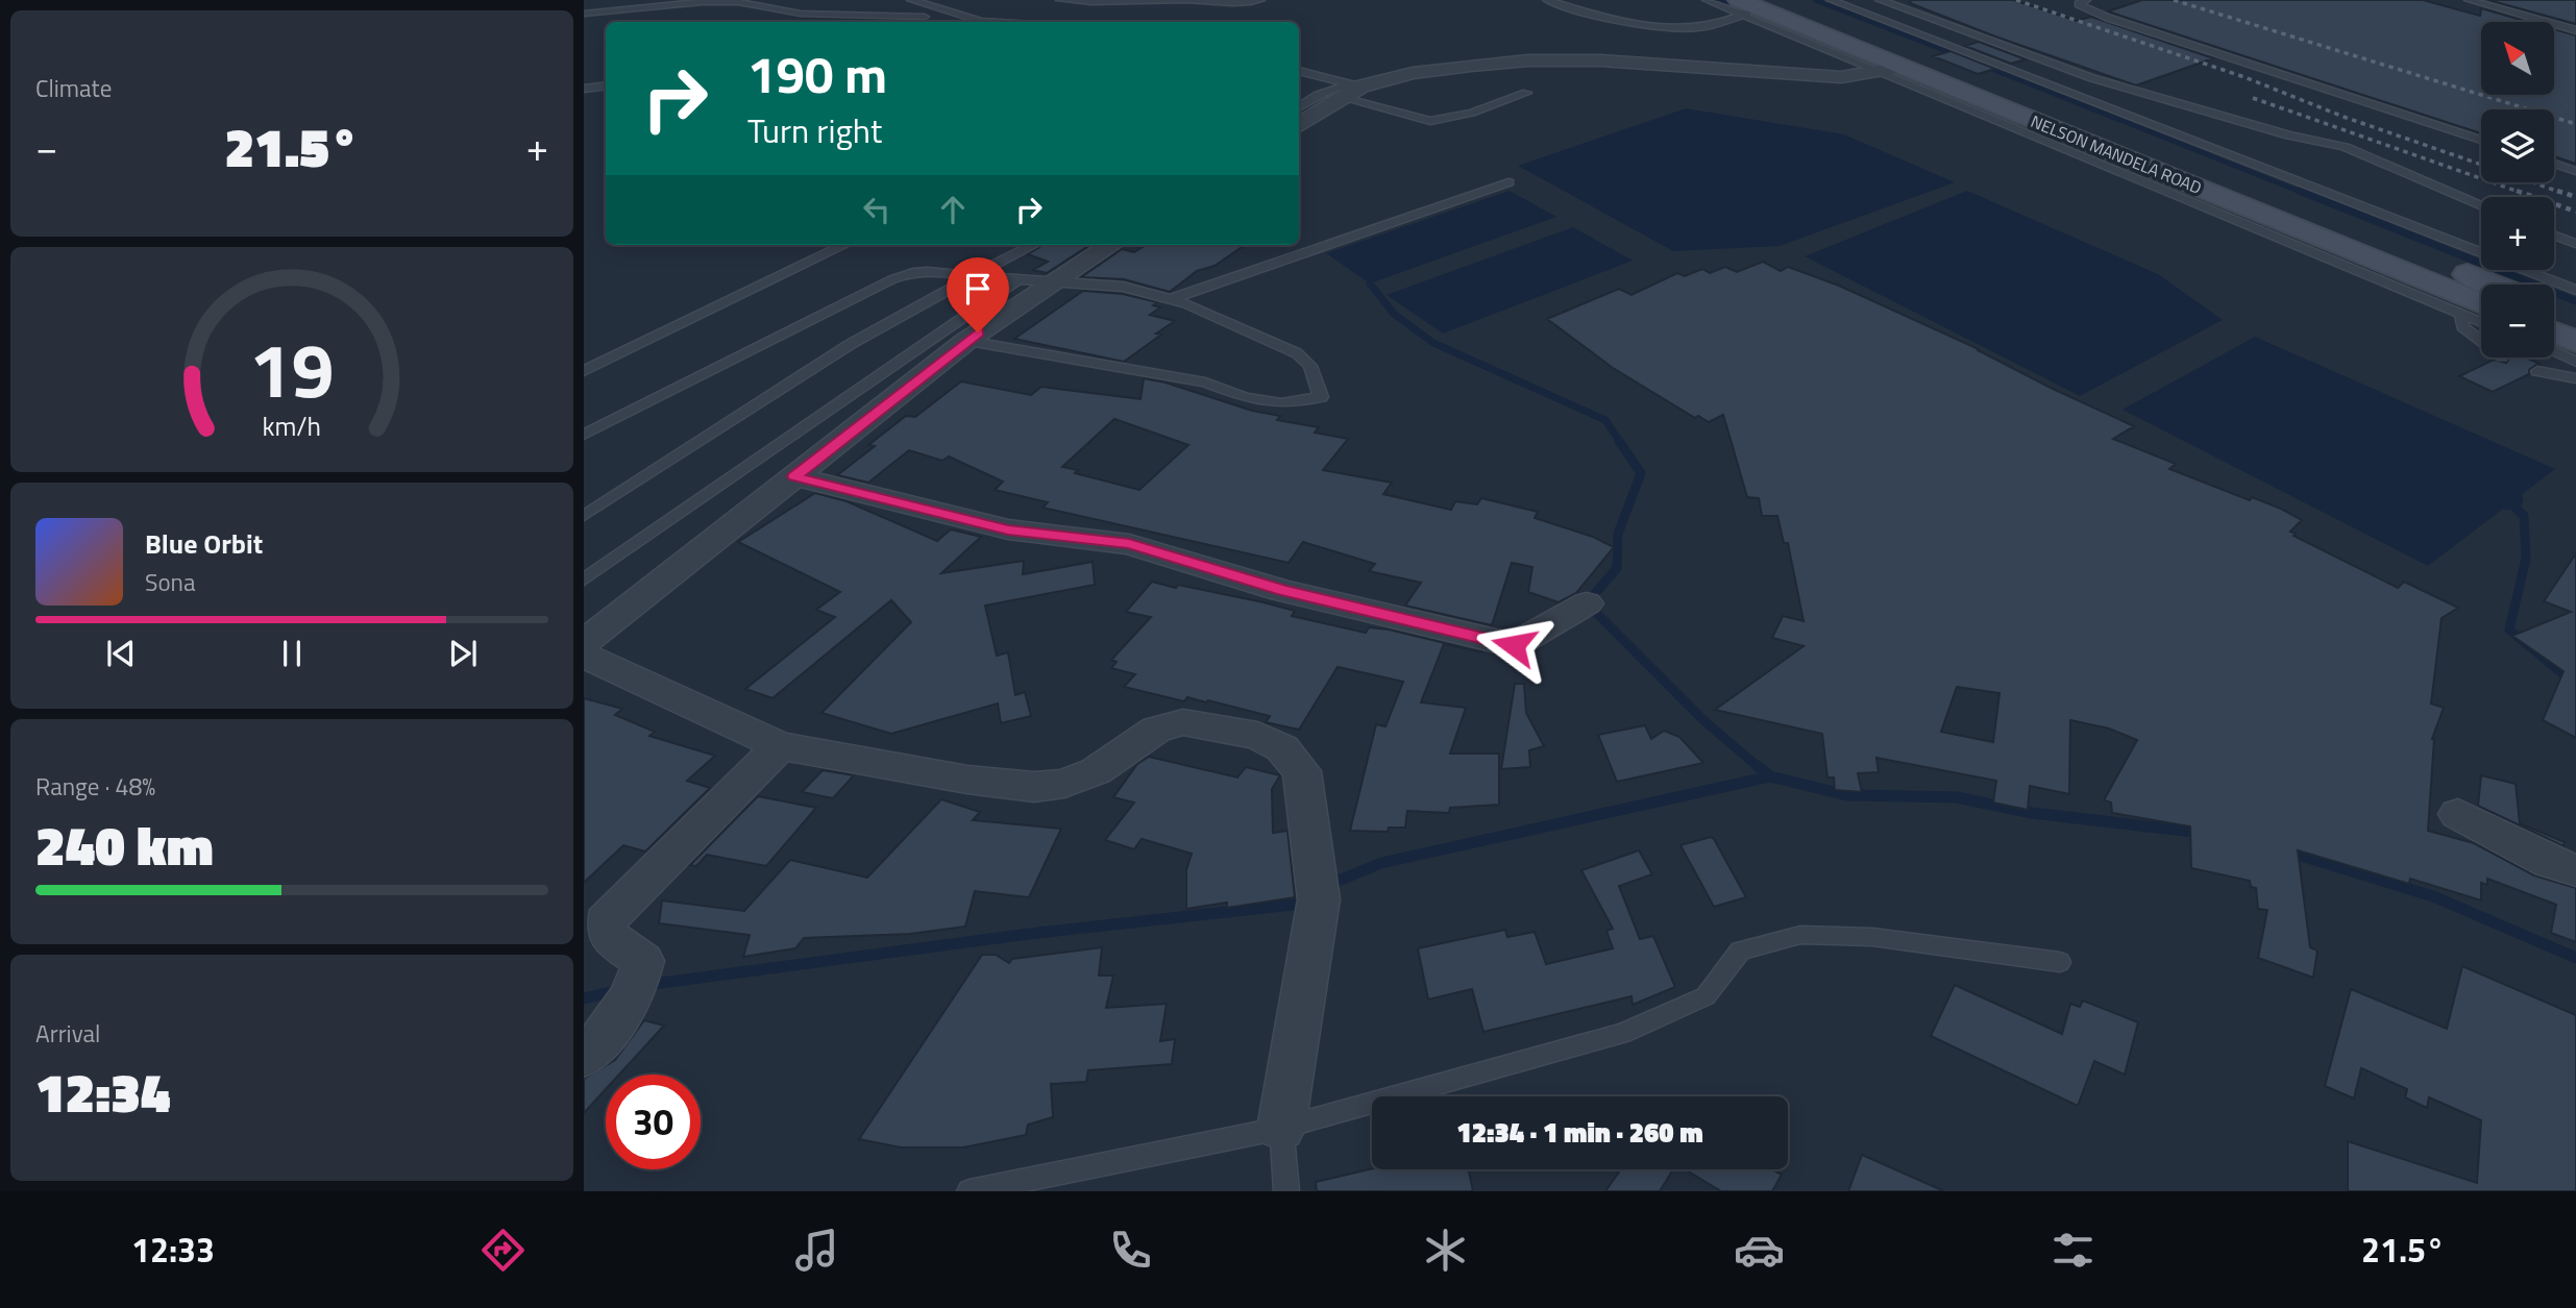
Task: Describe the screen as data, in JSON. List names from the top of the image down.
{
  "streets": {
    "main road": ["NELSON MANDELA ROAD"]
  },
  "north": "top left",
  "page": {
    "tile": [
      "Climate",
      ["Range · 48%", "240 km"],
      ["Arrival", "12:34"]
    ],
    "map_buttons": ["+", "−"],
    "turn": ["190 m", "Turn right"],
    "heat": ["−", "21.5°", "+"],
    "song": ["Blue Orbit", "Sona"],
    "limit": "30",
    "trip": "12:34 · 1 min · 260 m",
    "tabs": ["12:33", "21.5°"],
    "gauge": ["19", "km/h"]
  }
}
